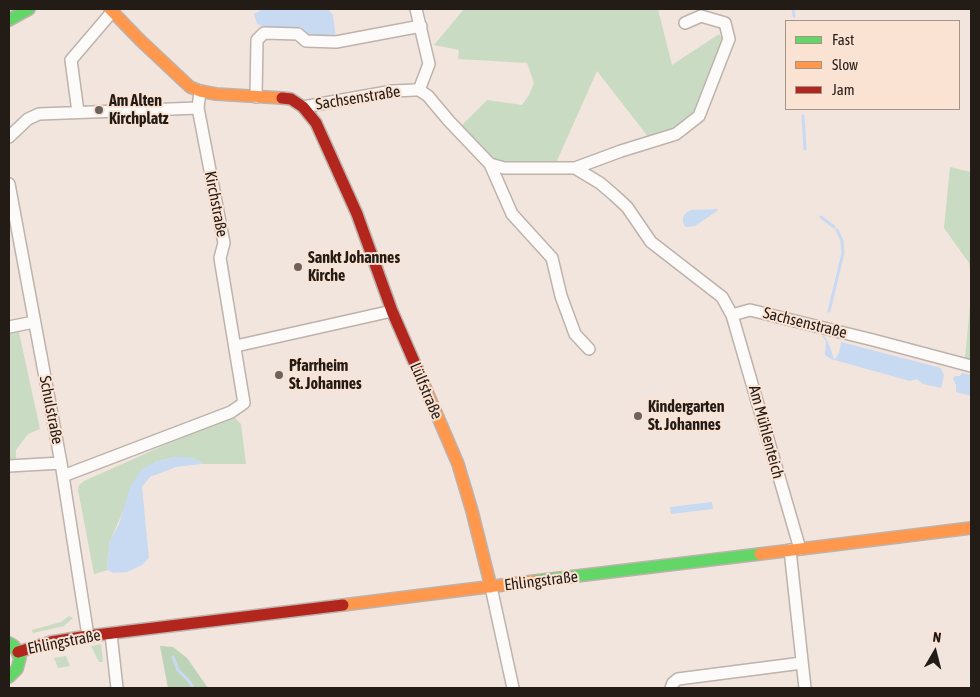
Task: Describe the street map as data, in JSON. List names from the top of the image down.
{
  "streets": {
    "street": [
      "Sachsenstraße",
      "Kirchstraße",
      "Lülfstraße",
      "Schulstraße",
      "Am Mühlenteich",
      "Ehlingstraße"
    ]
  },
  "crossings": [
    ["Sachsenstraße", "Kirchstraße"],
    ["Sachsenstraße", "Lülfstraße"],
    ["Sachsenstraße", "Am Mühlenteich"],
    ["Kirchstraße", "Schulstraße"],
    ["Lülfstraße", "Ehlingstraße"],
    ["Schulstraße", "Ehlingstraße"],
    ["Am Mühlenteich", "Ehlingstraße"]
  ],
  "places": [
    "Am Alten Kirchplatz",
    "Sankt Johannes Kirche",
    "Pfarrheim St. Johannes",
    "Kindergarten St. Johannes"
  ],
  "legend": ["Fast", "Slow", "Jam"],
  "north": "top"
}
